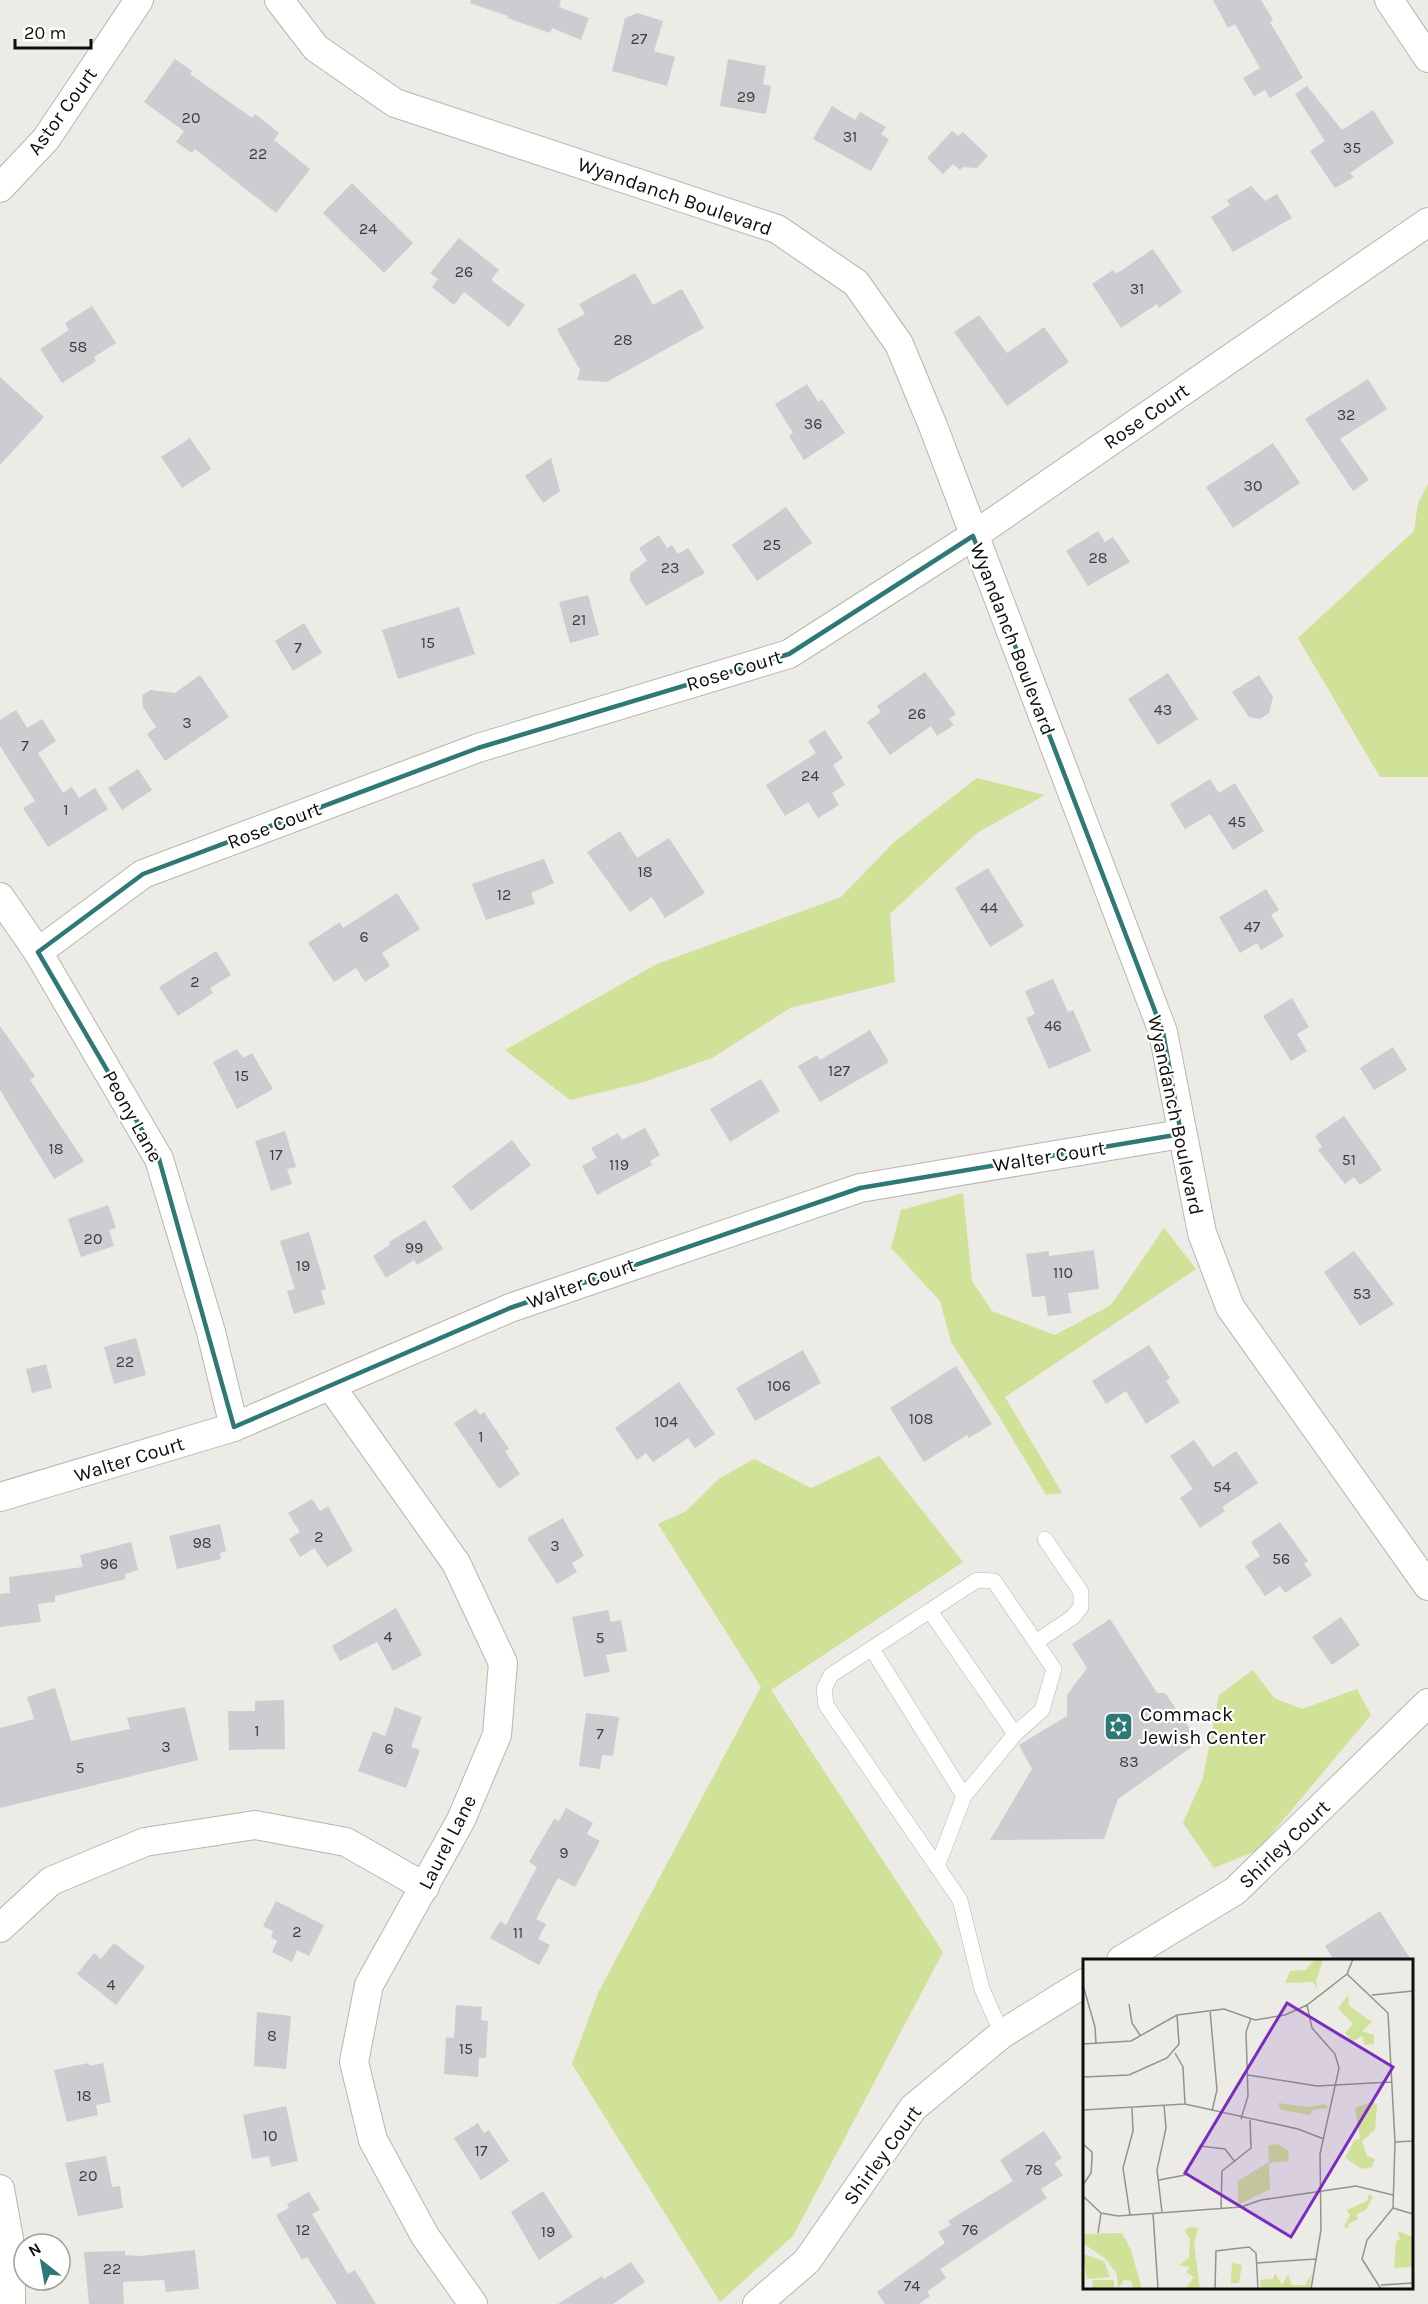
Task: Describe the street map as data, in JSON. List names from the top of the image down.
{
  "streets": {
    "street": [
      "Astor Court",
      "Wyandanch Boulevard",
      "Rose Court",
      "Peony Lane",
      "Walter Court",
      "Laurel Lane",
      "Shirley Court"
    ]
  },
  "crossings": [
    ["Wyandanch Boulevard", "Rose Court"],
    ["Wyandanch Boulevard", "Walter Court"],
    ["Rose Court", "Peony Lane"],
    ["Peony Lane", "Walter Court"],
    ["Walter Court", "Laurel Lane"]
  ],
  "places": {
    "synagogue": ["Commack Jewish Center"]
  },
  "house_numbers": [
    "27",
    "29",
    "20",
    "31",
    "35",
    "22",
    "24",
    "26",
    "31",
    "28",
    "58",
    "32",
    "36",
    "30",
    "25",
    "28",
    "23",
    "21",
    "15",
    "7",
    "43",
    "26",
    "3",
    "7",
    "24",
    "1",
    "45",
    "18",
    "12",
    "44",
    "47",
    "6",
    "2",
    "46",
    "127",
    "15",
    "18",
    "17",
    "51",
    "119",
    "20",
    "99",
    "19",
    "110",
    "53",
    "22",
    "106",
    "108",
    "104",
    "1",
    "54",
    "2",
    "98",
    "3",
    "56",
    "96",
    "4",
    "5",
    "1",
    "7",
    "3",
    "6",
    "83",
    "5",
    "9",
    "2",
    "11",
    "4",
    "8",
    "15",
    "18",
    "10",
    "17",
    "78",
    "20",
    "12",
    "76",
    "19",
    "22",
    "74"
  ],
  "scale_bar": "20 m",
  "north": "top left"
}
